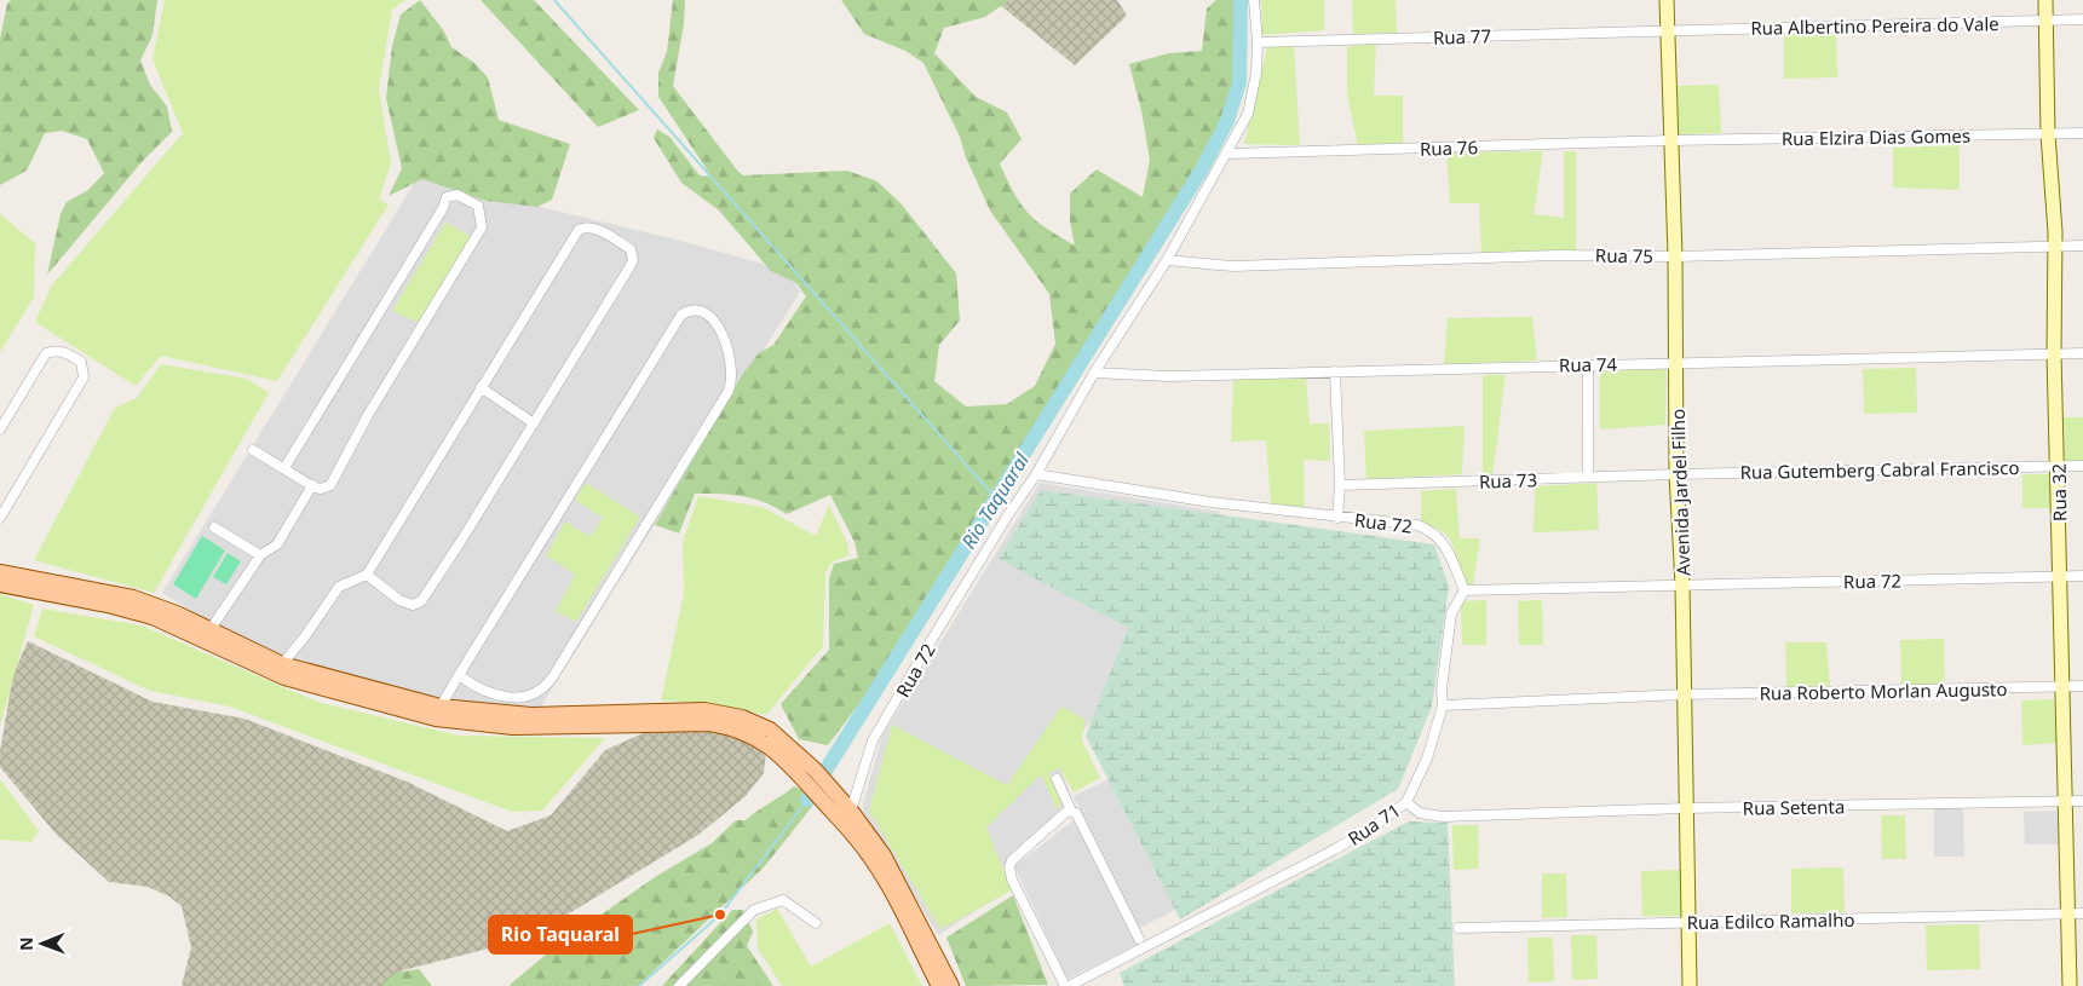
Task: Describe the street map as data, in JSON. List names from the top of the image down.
{
  "streets": {
    "main road": ["Avenida Jardel Filho", "Rua 32"],
    "street": [
      "Rua Albertino Pereira do Vale",
      "Rua 77",
      "Rua Elzira Dias Gomes",
      "Rua 76",
      "Rua 75",
      "Rua 74",
      "Rua Gutemberg Cabral Francisco",
      "Rua 73",
      "Rua 72",
      "Rua Roberto Morlan Augusto",
      "Rua Setenta",
      "Rua 71",
      "Rua Edilco Ramalho"
    ]
  },
  "crossings": [
    ["Rua Albertino Pereira do Vale", "Rua 77"],
    ["Rua Albertino Pereira do Vale", "Avenida Jardel Filho"],
    ["Rua Albertino Pereira do Vale", "Rua 32"],
    ["Rua 77", "Avenida Jardel Filho"],
    ["Rua Elzira Dias Gomes", "Rua 76"],
    ["Rua Elzira Dias Gomes", "Avenida Jardel Filho"],
    ["Rua Elzira Dias Gomes", "Rua 32"],
    ["Rua 76", "Avenida Jardel Filho"],
    ["Rua 75", "Avenida Jardel Filho"],
    ["Rua 75", "Rua 32"],
    ["Rua 74", "Avenida Jardel Filho"],
    ["Rua 74", "Rua 32"],
    ["Rua Gutemberg Cabral Francisco", "Rua 73"],
    ["Rua Gutemberg Cabral Francisco", "Avenida Jardel Filho"],
    ["Rua Gutemberg Cabral Francisco", "Rua 32"],
    ["Rua 73", "Avenida Jardel Filho"],
    ["Avenida Jardel Filho", "Rua 72"],
    ["Avenida Jardel Filho", "Rua Roberto Morlan Augusto"],
    ["Avenida Jardel Filho", "Rua Setenta"],
    ["Avenida Jardel Filho", "Rua Edilco Ramalho"],
    ["Rua 32", "Rua 72"],
    ["Rua 32", "Rua Roberto Morlan Augusto"],
    ["Rua 32", "Rua Setenta"],
    ["Rua 32", "Rua Edilco Ramalho"],
    ["Rua 72", "Rua 71"],
    ["Rua Setenta", "Rua 71"]
  ],
  "water": ["Rio Taquaral"],
  "places": ["Rio Taquaral"],
  "north": "left"
}
